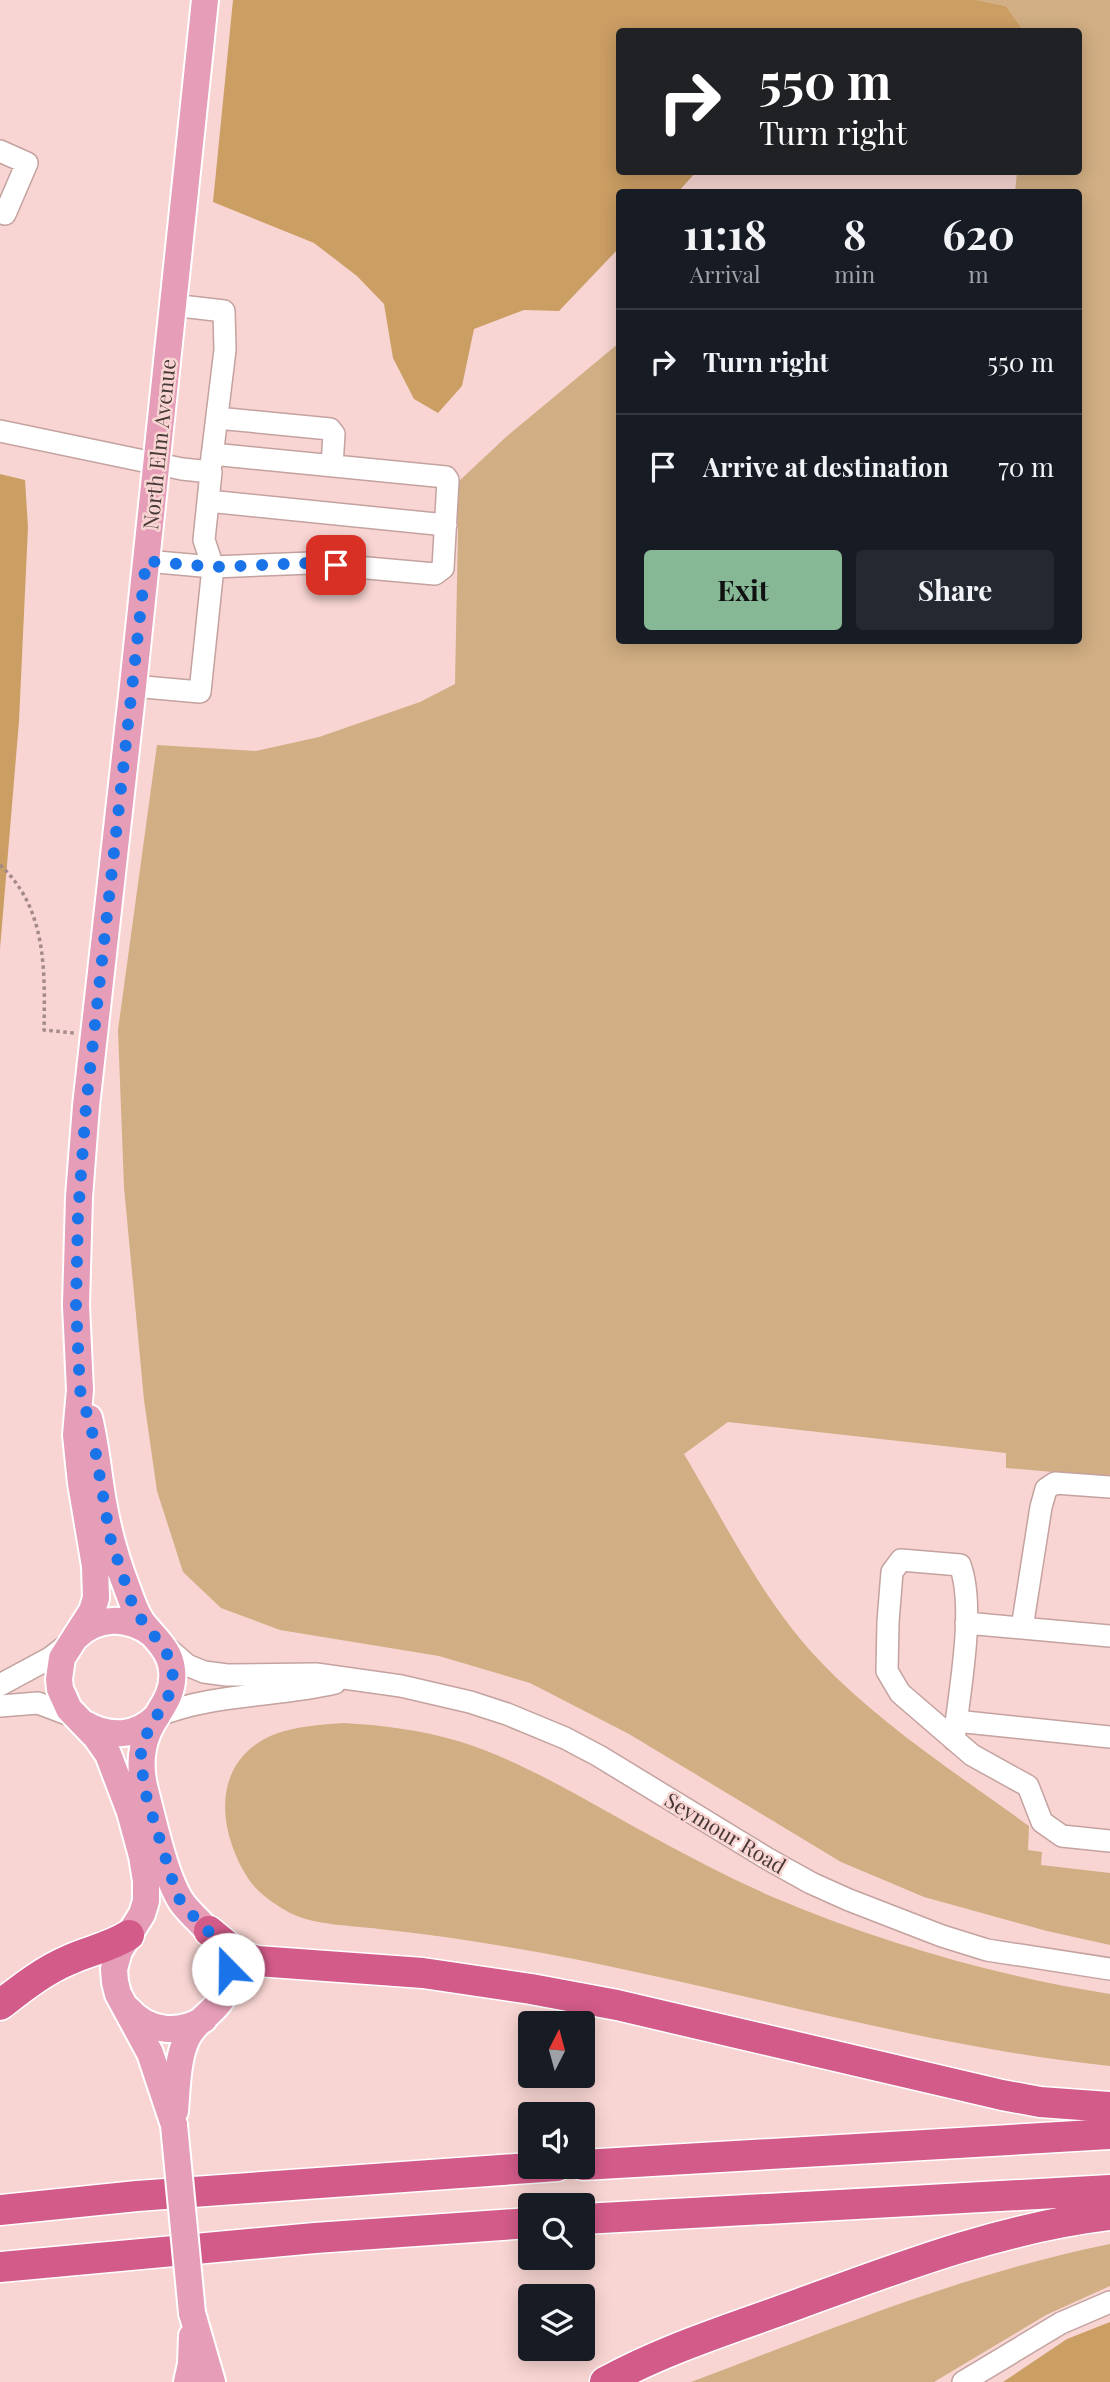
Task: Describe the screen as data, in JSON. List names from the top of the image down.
{
  "streets": {
    "main road": ["North Elm Avenue", "Seymour Road"]
  },
  "crossings": [
    ["North Elm Avenue", "Seymour Road"]
  ],
  "north": "top",
  "page": {
    "turn": ["550 m", "Turn right"],
    "eta": [
      "11:18",
      "Arrival",
      "8",
      "min",
      "620",
      "m"
    ],
    "list": [
      {
        "name": "Turn right",
        "value": "550 m"
      },
      {
        "name": "Arrive at destination",
        "value": "70 m"
      }
    ],
    "buttons": ["Exit", "Share"]
  }
}
